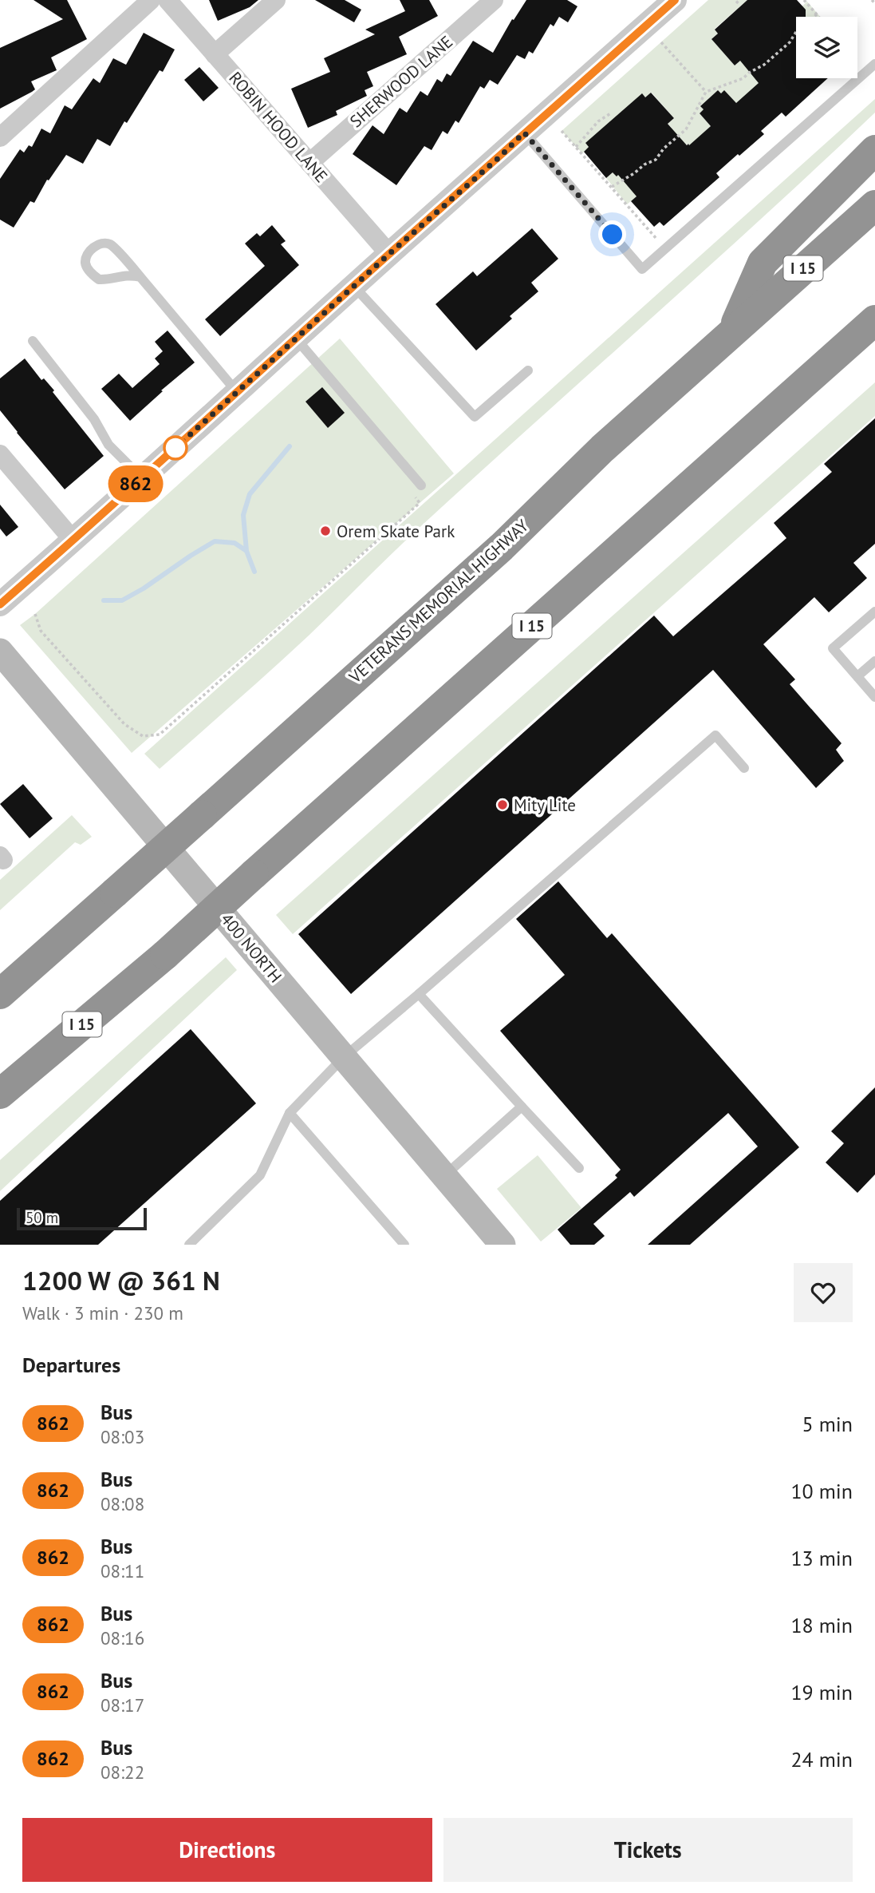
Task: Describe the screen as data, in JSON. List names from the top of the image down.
{
  "streets": {
    "highway": ["I 15", "VETERANS MEMORIAL HIGHWAY"],
    "main road": ["400 NORTH"],
    "street": ["SHERWOOD LANE", "ROBIN HOOD LANE"]
  },
  "crossings": [
    ["SHERWOOD LANE", "ROBIN HOOD LANE"]
  ],
  "places": ["Orem Skate Park", "Mity Lite"],
  "lines": ["bus line 862"],
  "scale_bar": "50 m",
  "page": {
    "on_map": "862",
    "scale": "50 m",
    "heading": [
      ["1200 W @ 361 N", "Walk · 3 min · 230 m"],
      "Departures"
    ],
    "list": [
      {
        "mark": "862",
        "name": "Bus",
        "note": "08:03",
        "value": "5 min"
      },
      {
        "mark": "862",
        "name": "Bus",
        "note": "08:08",
        "value": "10 min"
      },
      {
        "mark": "862",
        "name": "Bus",
        "note": "08:11",
        "value": "13 min"
      },
      {
        "mark": "862",
        "name": "Bus",
        "note": "08:16",
        "value": "18 min"
      },
      {
        "mark": "862",
        "name": "Bus",
        "note": "08:17",
        "value": "19 min"
      },
      {
        "mark": "862",
        "name": "Bus",
        "note": "08:22",
        "value": "24 min"
      }
    ],
    "buttons": ["Directions", "Tickets"]
  }
}
